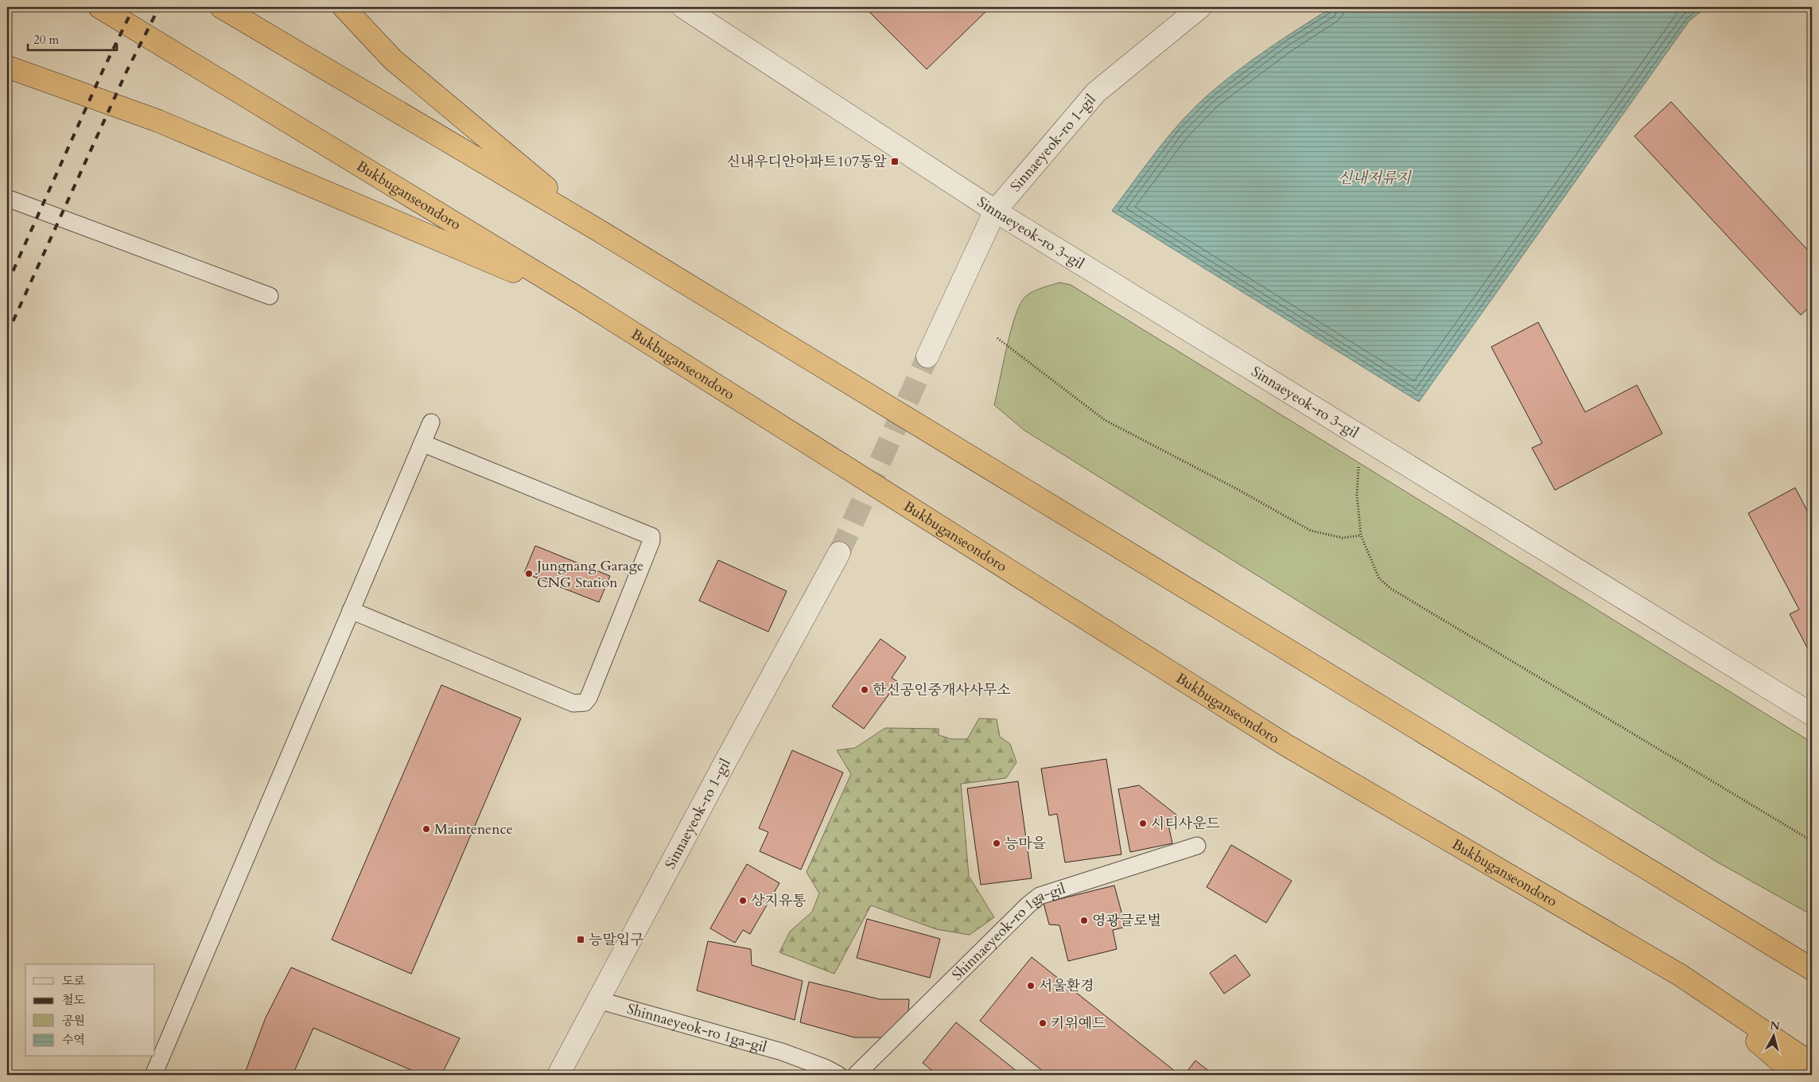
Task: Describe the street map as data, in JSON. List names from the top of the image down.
{
  "streets": {
    "highway": ["Bukbuganseondoro"],
    "street": ["Sinnaeyeok-ro 1-gil", "Sinnaeyeok-ro 3-gil"],
    "lane": ["Shinnaeyeok-ro 1ga-gil"]
  },
  "crossings": [
    ["Sinnaeyeok-ro 1-gil", "Sinnaeyeok-ro 3-gil"],
    ["Sinnaeyeok-ro 1-gil", "Shinnaeyeok-ro 1ga-gil"]
  ],
  "water": ["신내저류지"],
  "places": {
    "transit": ["신내우디안아파트107동앞", "능말입구"],
    "other": [
      "Jungnang Garage CNG Station",
      "한신공인중개사사무소",
      "시티사운드",
      "Maintenence",
      "능마을",
      "상지유통",
      "영광글로벌",
      "서울환경",
      "키위예드"
    ]
  },
  "legend": [
    "도로",
    "철도",
    "공원",
    "수역"
  ],
  "scale_bar": "20 m",
  "north": "top"
}
